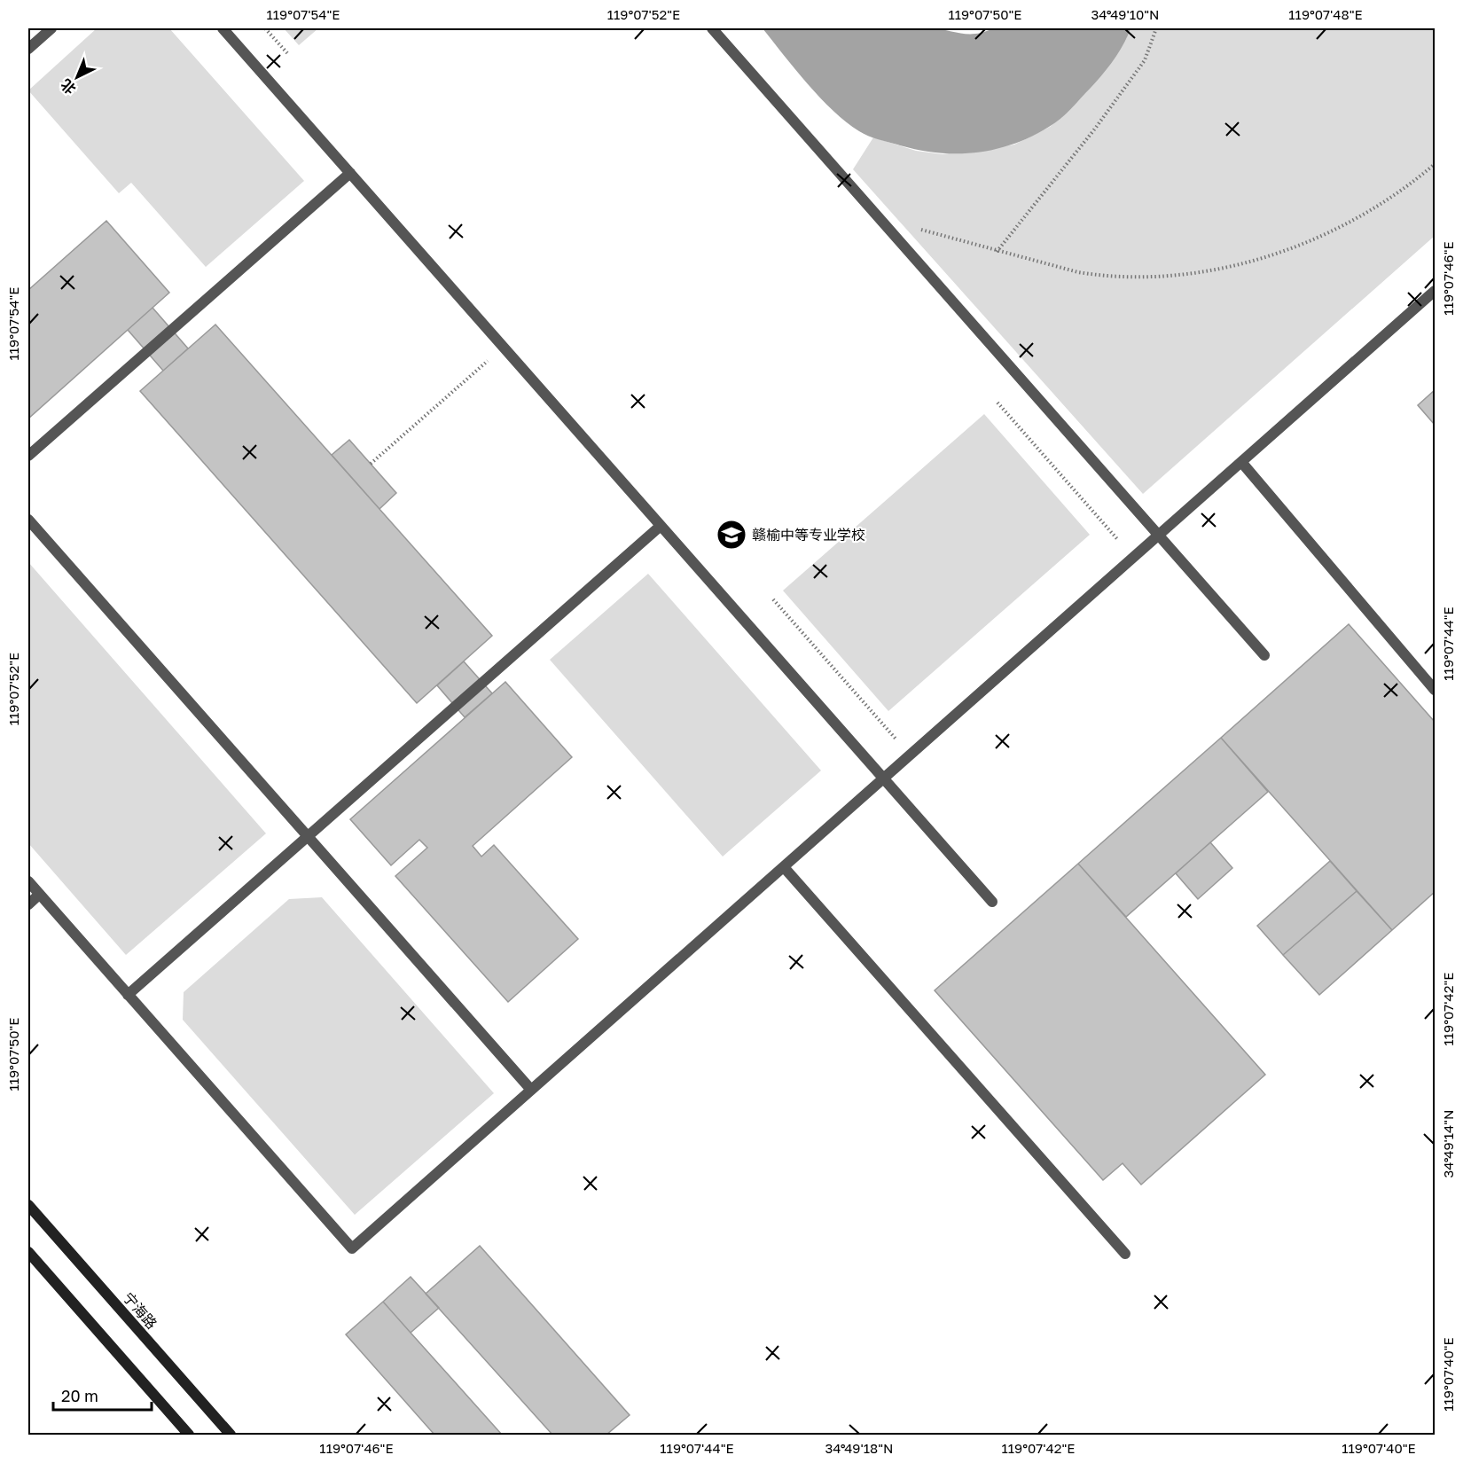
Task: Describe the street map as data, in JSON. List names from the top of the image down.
{
  "streets": {
    "main road": ["宁海路"]
  },
  "places": {
    "school or university": ["赣榆中等专业学校"]
  },
  "scale_bar": "20 m",
  "north": "bottom left",
  "coordinates": [
    "119°07'54\"E",
    "119°07'52\"E",
    "119°07'50\"E",
    "34°49'10\"N",
    "119°07'48\"E",
    "119°07'46\"E",
    "119°07'44\"E",
    "119°07'42\"E",
    "34°49'14\"N",
    "119°07'40\"E",
    "34°49'18\"N"
  ]
}
